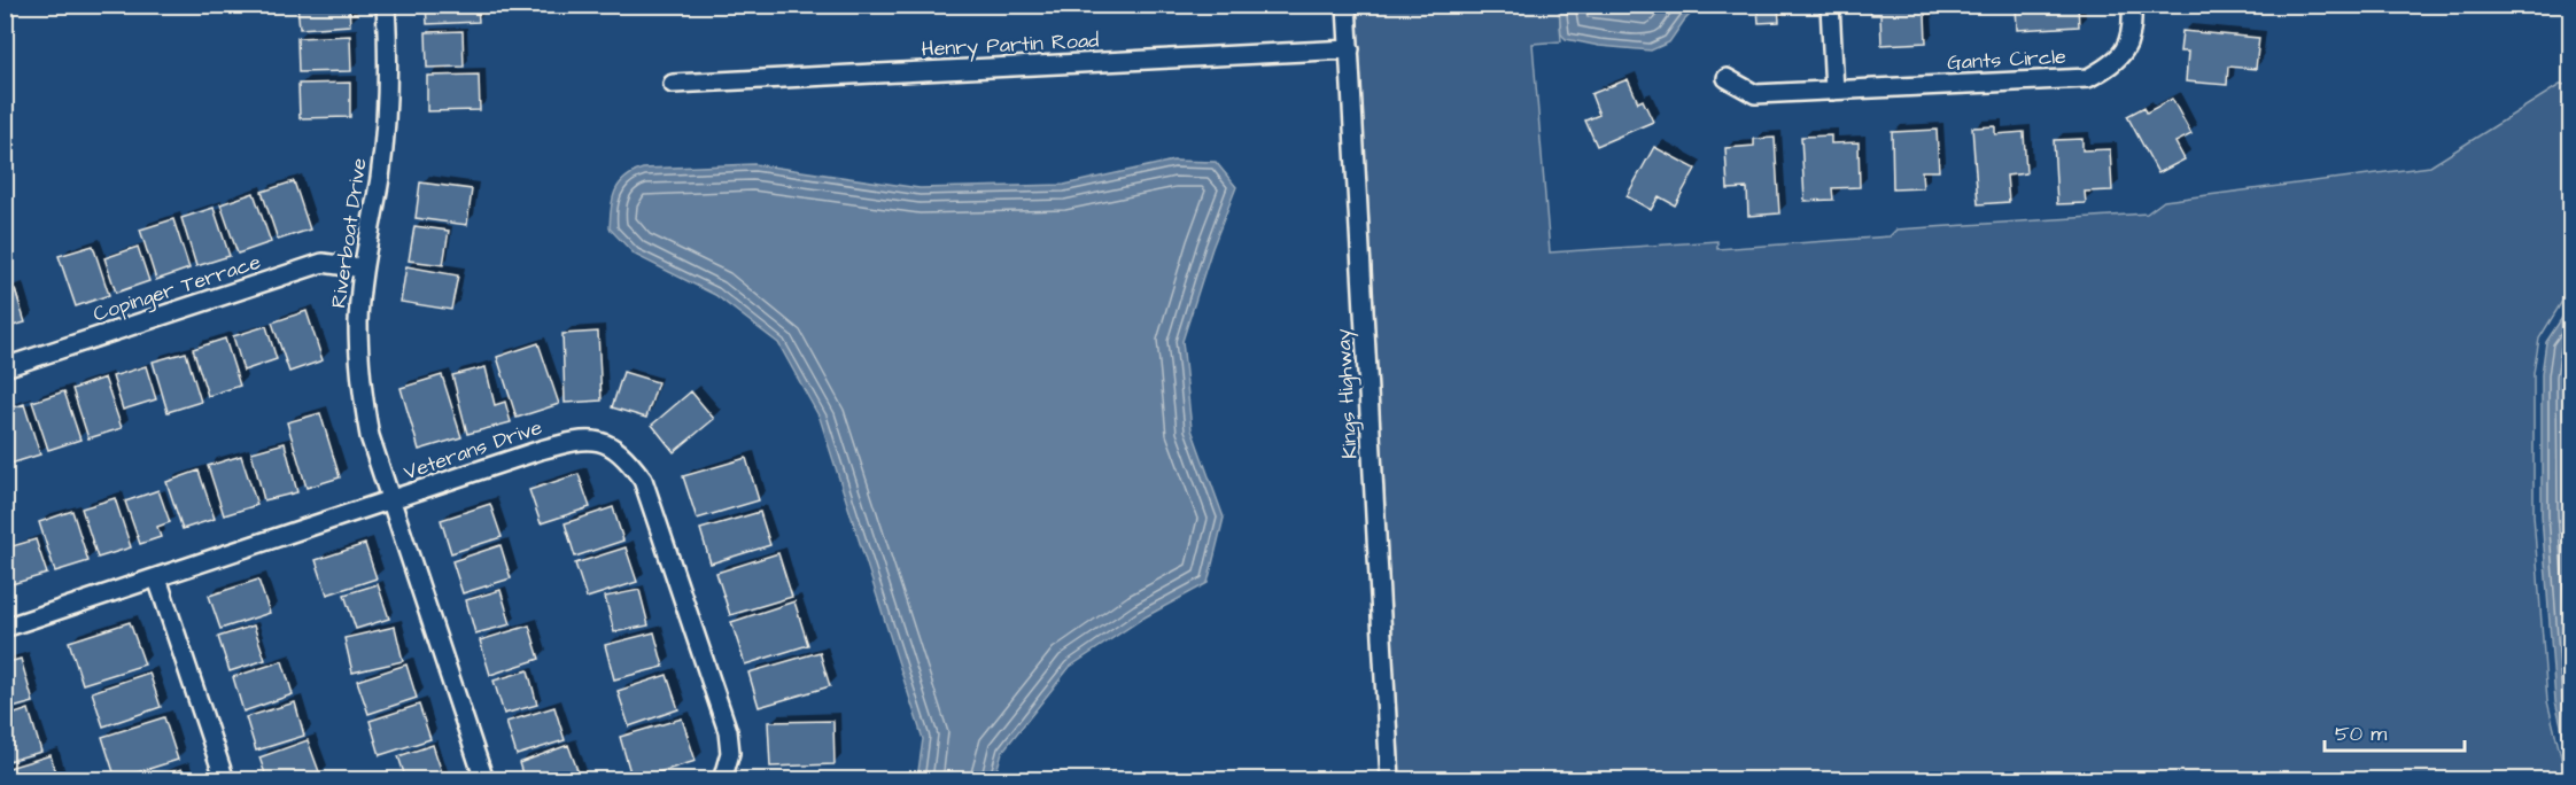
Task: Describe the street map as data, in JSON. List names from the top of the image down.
{
  "streets": {
    "street": [
      "Henry Partin Road",
      "Gants Circle",
      "Riverboat Drive",
      "Copinger Terrace",
      "Kings Highway",
      "Veterans Drive"
    ]
  },
  "crossings": [
    ["Henry Partin Road", "Kings Highway"],
    ["Riverboat Drive", "Copinger Terrace"],
    ["Riverboat Drive", "Veterans Drive"]
  ],
  "scale_bar": "50 m"
}
